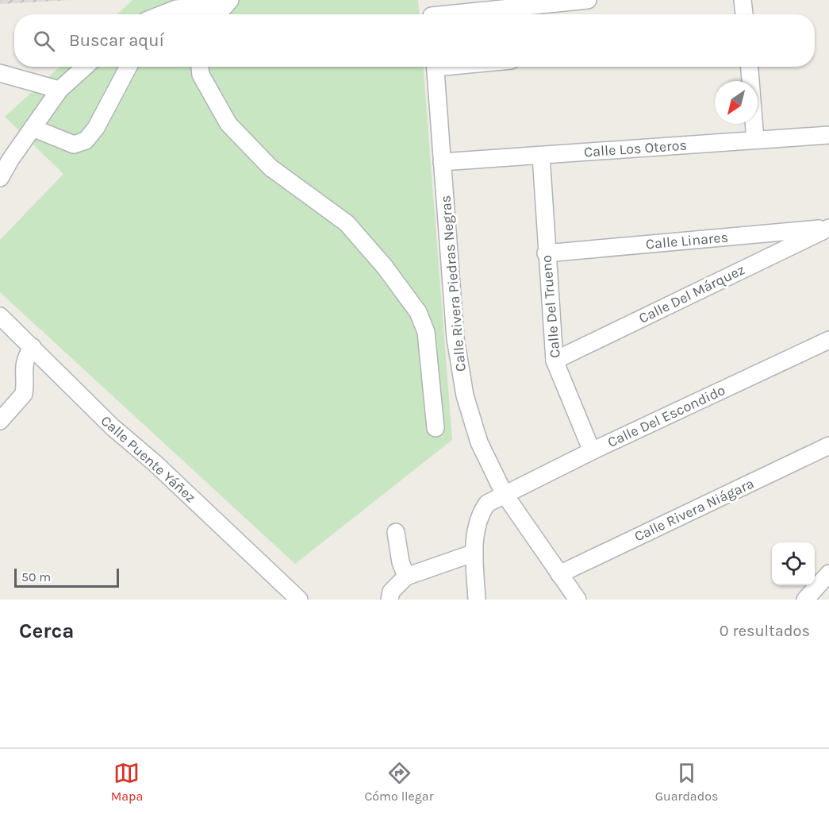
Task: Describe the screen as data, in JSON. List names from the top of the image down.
{
  "streets": {
    "street": [
      "Calle Los Oteros",
      "Calle Linares",
      "Calle Rivera Piedras Negras",
      "Calle Del Márquez",
      "Calle Del Trueno",
      "Calle Del Escondido",
      "Calle Puente Yáñez",
      "Calle Rivera Niágara"
    ]
  },
  "crossings": [
    ["Calle Los Oteros", "Calle Rivera Piedras Negras"],
    ["Calle Los Oteros", "Calle Del Trueno"],
    ["Calle Linares", "Calle Del Márquez"],
    ["Calle Linares", "Calle Del Trueno"],
    ["Calle Rivera Piedras Negras", "Calle Del Escondido"],
    ["Calle Rivera Piedras Negras", "Calle Rivera Niágara"],
    ["Calle Del Márquez", "Calle Del Trueno"],
    ["Calle Del Trueno", "Calle Del Escondido"]
  ],
  "scale_bar": "50 m",
  "north": "bottom left",
  "page": {
    "search": "Buscar aquí",
    "scale": "50 m",
    "heading": ["Cerca", "0 resultados"],
    "nav": ["Mapa", "Cómo llegar", "Guardados"]
  }
}
